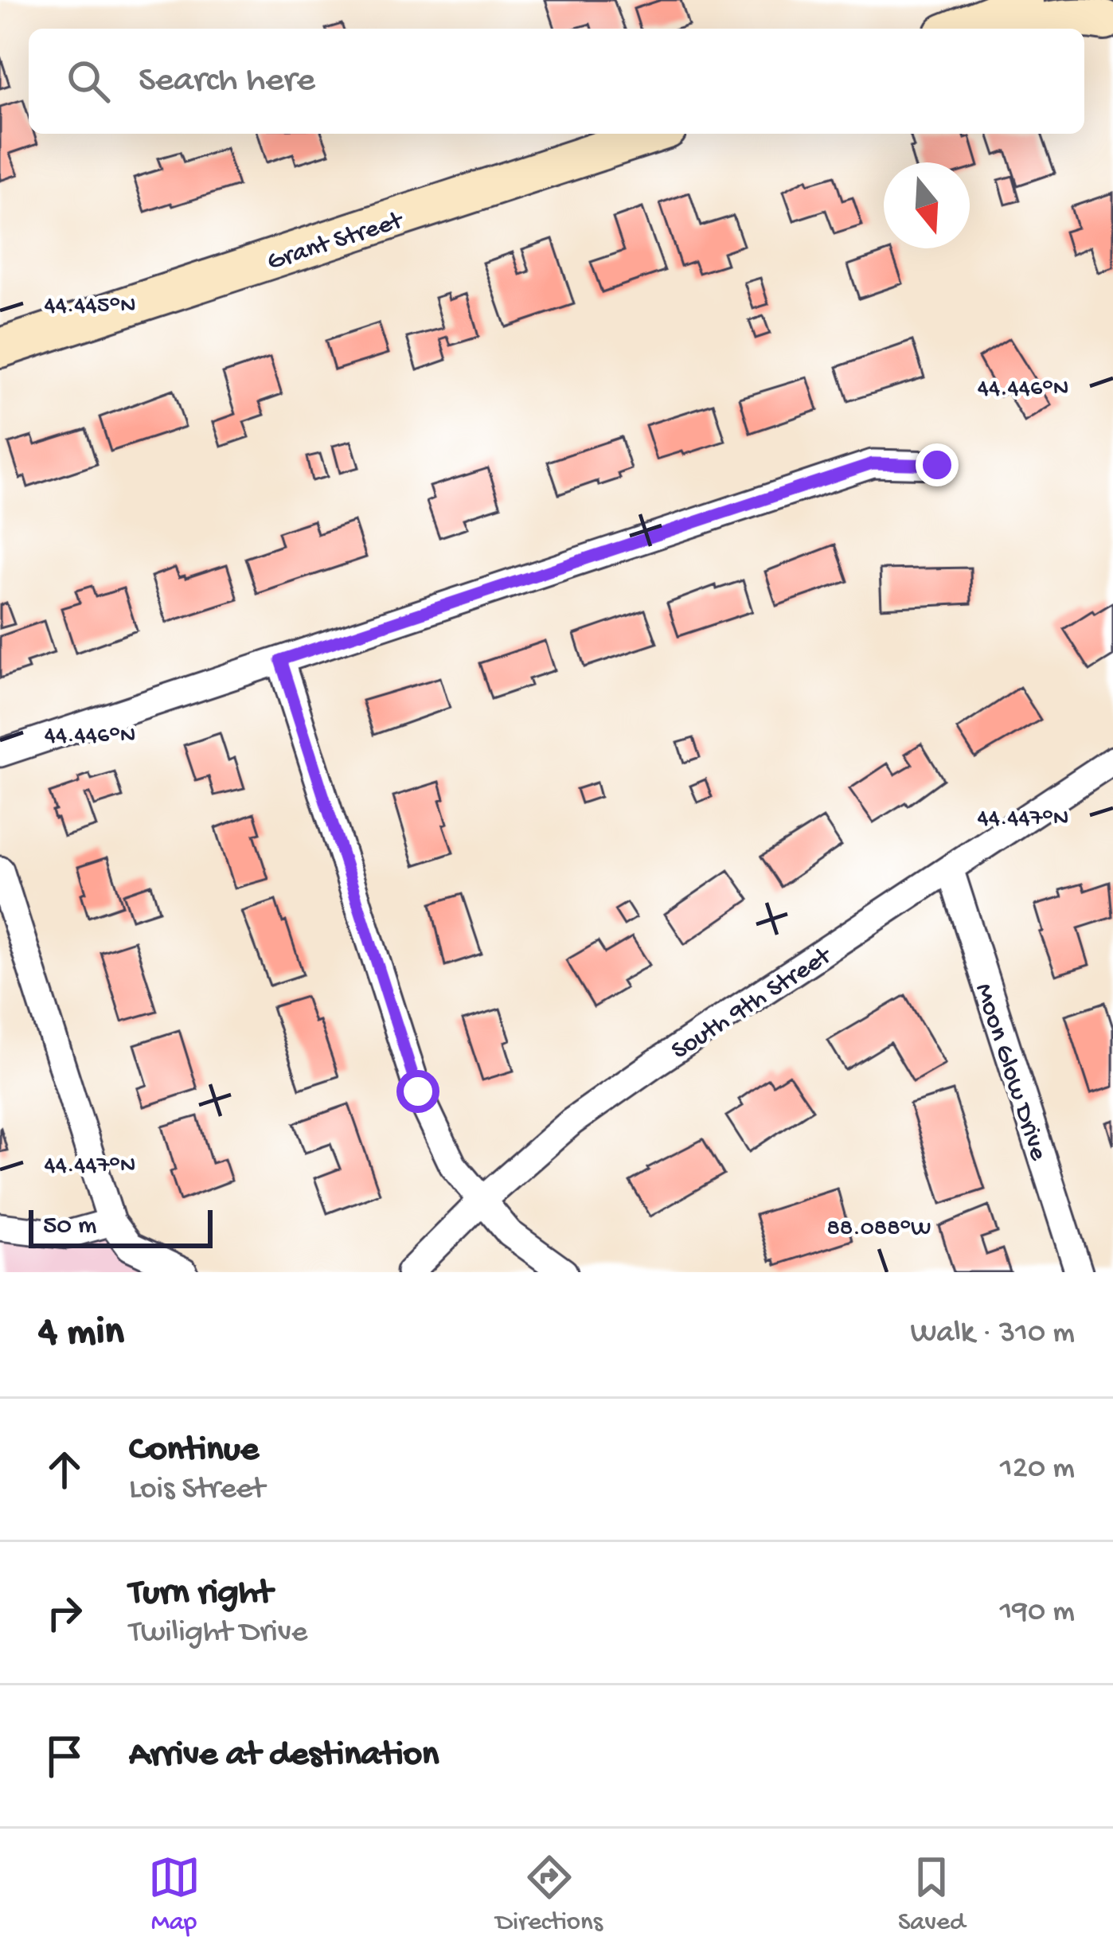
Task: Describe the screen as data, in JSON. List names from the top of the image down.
{
  "streets": {
    "street": ["Grant Street", "South 9th Street", "Moon Glow Drive"]
  },
  "crossings": [
    ["South 9th Street", "Moon Glow Drive"]
  ],
  "scale_bar": "50 m",
  "north": "bottom",
  "page": {
    "search": "Search here",
    "scale": "50 m",
    "heading": ["4 min", "Walk · 310 m"],
    "list": [
      ["Continue", "Lois Street", "120 m"],
      ["Turn right", "Twilight Drive", "190 m"],
      "Arrive at destination"
    ],
    "nav": ["Map", "Directions", "Saved"]
  },
  "coordinates": [
    "44.445°N",
    "44.446°N",
    "44.447°N",
    "88.088°W"
  ]
}
